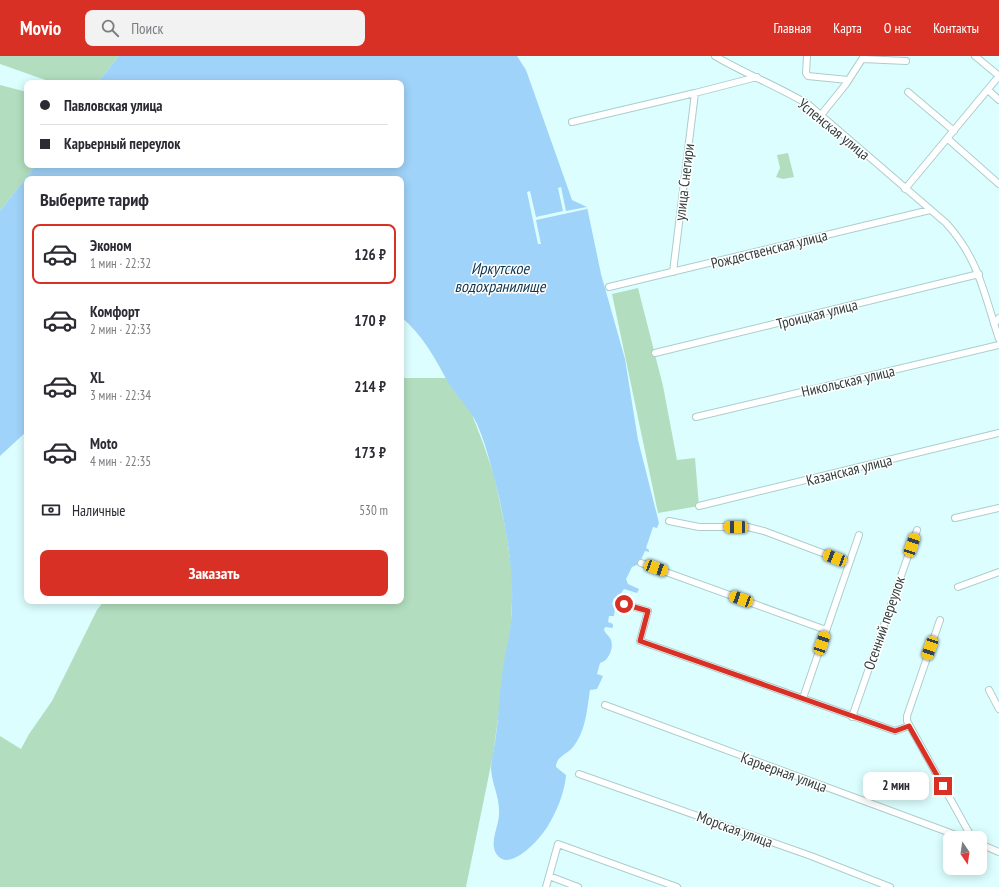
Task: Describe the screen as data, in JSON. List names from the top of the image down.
{
  "streets": {
    "street": [
      "Успенская улица",
      "улица Снегири",
      "Рождественская улица",
      "Троицкая улица",
      "Никольская улица",
      "Казанская улица",
      "Осенний переулок",
      "Карьерная улица",
      "Морская улица"
    ]
  },
  "crossings": [
    ["Успенская улица", "Рождественская улица"],
    ["Успенская улица", "Троицкая улица"],
    ["улица Снегири", "Рождественская улица"]
  ],
  "water": ["Иркутское водохранилище"],
  "north": "bottom",
  "page": {
    "header": "Movio",
    "search": "Поиск",
    "nav": [
      "Главная",
      "Карта",
      "О нас",
      "Контакты"
    ],
    "banner": ["Павловская улица", "Карьерный переулок"],
    "heading": "Выберите тариф",
    "list": [
      {
        "name": "Эконом",
        "note": "1 мин · 22:32",
        "value": "126 ₽"
      },
      {
        "name": "Комфорт",
        "note": "2 мин · 22:33",
        "value": "170 ₽"
      },
      {
        "name": "XL",
        "note": "3 мин · 22:34",
        "value": "214 ₽"
      },
      {
        "name": "Moto",
        "note": "4 мин · 22:35",
        "value": "173 ₽"
      }
    ],
    "pay": ["Наличные", "530 m"],
    "buttons": "Заказать",
    "bubble": "2 мин"
  }
}
